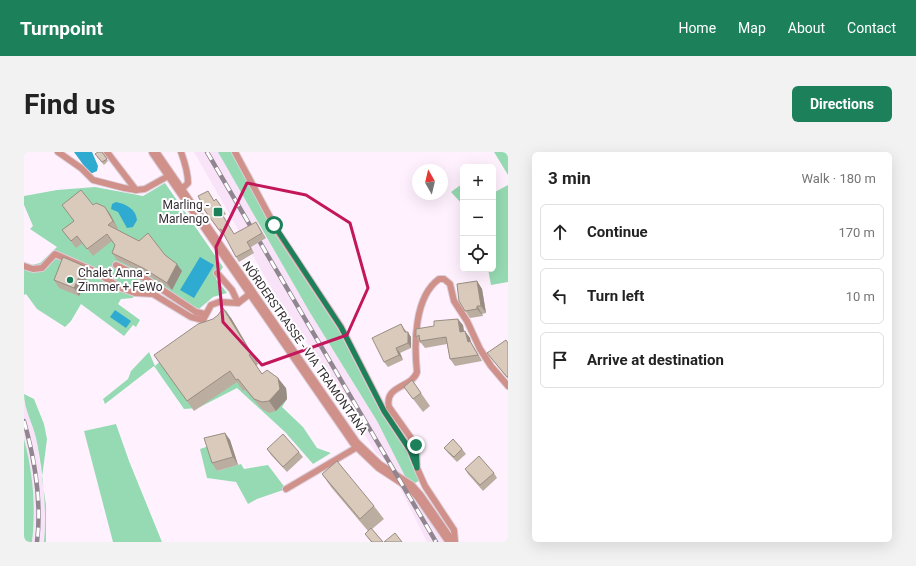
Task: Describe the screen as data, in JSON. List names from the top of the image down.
{
  "streets": {
    "street": ["NÖRDERSTRASSE - VIA TRAMONTANA"]
  },
  "places": {
    "transit": ["Marling - Marlengo"],
    "other": ["Chalet Anna - Zimmer + FeWo"]
  },
  "north": "top",
  "page": {
    "header": "Turnpoint",
    "nav": [
      "Home",
      "Map",
      "About",
      "Contact"
    ],
    "buttons": "Directions",
    "title": "Find us",
    "heading": ["3 min", "Walk · 180 m"],
    "map_buttons": ["+", "−"],
    "list": [
      ["Continue", "170 m"],
      ["Turn left", "10 m"],
      "Arrive at destination"
    ]
  }
}
